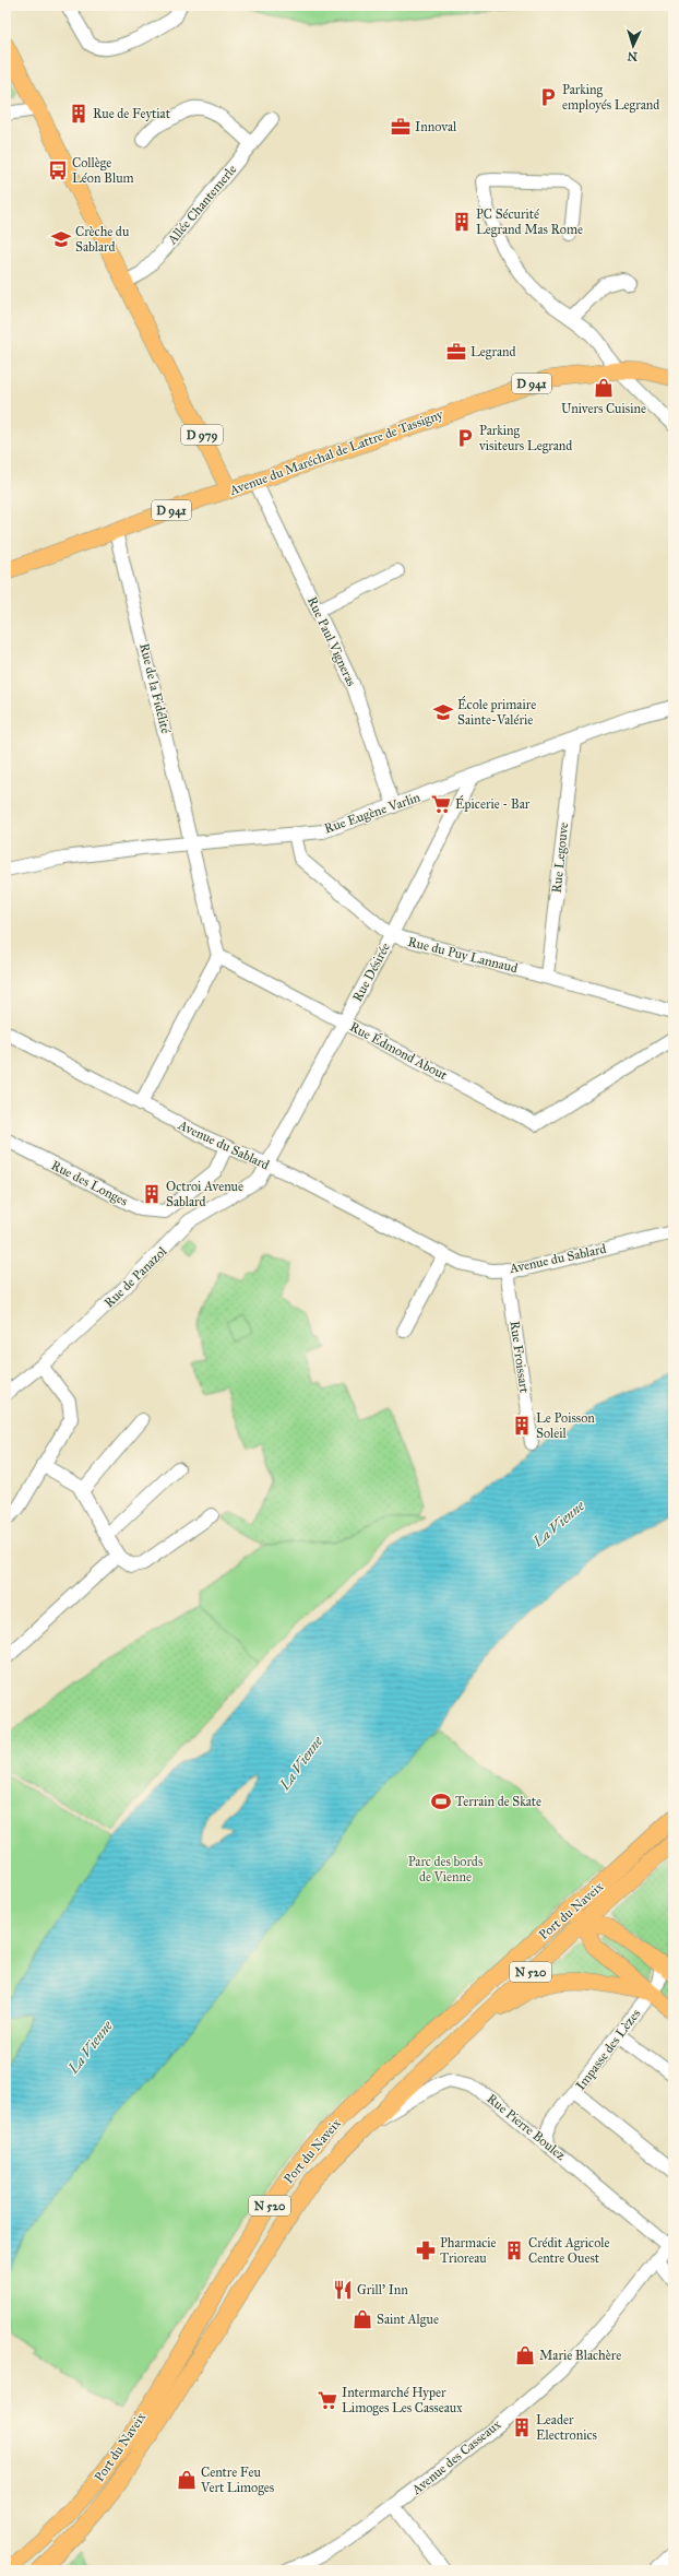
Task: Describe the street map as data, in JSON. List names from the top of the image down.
{
  "streets": {
    "main road": [
      "D 941",
      "D 979",
      "Avenue du Maréchal de Lattre de Tassigny",
      "Port du Naveix",
      "N 520"
    ],
    "street": [
      "Allée Chantemerle",
      "Rue Paul Vigneras",
      "Rue de la Fidélité",
      "Rue Eugène Varlin",
      "Rue Legouve",
      "Rue du Puy Lannaud",
      "Rue Désirée",
      "Rue Édmond About",
      "Avenue du Sablard",
      "Rue des Longes",
      "Rue de Panazol",
      "Rue Froissart",
      "Impasse des Lèzes",
      "Rue Pierre Boulez",
      "Avenue des Casseaux"
    ]
  },
  "crossings": [
    ["Allée Chantemerle", "D 979"],
    ["D 979", "Avenue du Maréchal de Lattre de Tassigny"],
    ["Avenue du Maréchal de Lattre de Tassigny", "Rue Paul Vigneras"],
    ["Avenue du Maréchal de Lattre de Tassigny", "Rue de la Fidélité"],
    ["Rue Paul Vigneras", "Rue Eugène Varlin"],
    ["Rue de la Fidélité", "Rue Eugène Varlin"],
    ["Rue Eugène Varlin", "Rue Legouve"],
    ["Rue Eugène Varlin", "Rue du Puy Lannaud"],
    ["Rue Eugène Varlin", "Rue Désirée"],
    ["Rue Legouve", "Rue du Puy Lannaud"],
    ["Rue du Puy Lannaud", "Rue Désirée"],
    ["Rue Désirée", "Rue Édmond About"],
    ["Rue Désirée", "Avenue du Sablard"],
    ["Rue Désirée", "Rue de Panazol"],
    ["Avenue du Sablard", "Rue des Longes"],
    ["Avenue du Sablard", "Rue de Panazol"],
    ["Avenue du Sablard", "Rue Froissart"],
    ["Port du Naveix", "Rue Pierre Boulez"],
    ["Rue Pierre Boulez", "Avenue des Casseaux"]
  ],
  "water": ["La Vienne"],
  "parks": ["Parc des bords de Vienne"],
  "places": {
    "parking": ["Parking employés Legrand", "Parking visiteurs Legrand"],
    "building": [
      "Rue de Feytiat",
      "PC Sécurité Legrand Mas Rome",
      "Octroi Avenue Sablard",
      "Le Poisson Soleil",
      "Crédit Agricole Centre Ouest",
      "Leader Electronics"
    ],
    "office": ["Innoval", "Legrand"],
    "bus stop": ["Collège Léon Blum"],
    "school or university": ["Crèche du Sablard", "École primaire Sainte-Valérie"],
    "shop": [
      "Univers Cuisine",
      "Saint Algue",
      "Marie Blachère",
      "Centre Feu Vert Limoges"
    ],
    "supermarket": ["Épicerie - Bar", "Intermarché Hyper Limoges Les Casseaux"],
    "sports": ["Terrain de Skate"],
    "pharmacy": ["Pharmacie Trioreau"],
    "restaurant": ["Grill' Inn"]
  },
  "north": "bottom"
}
